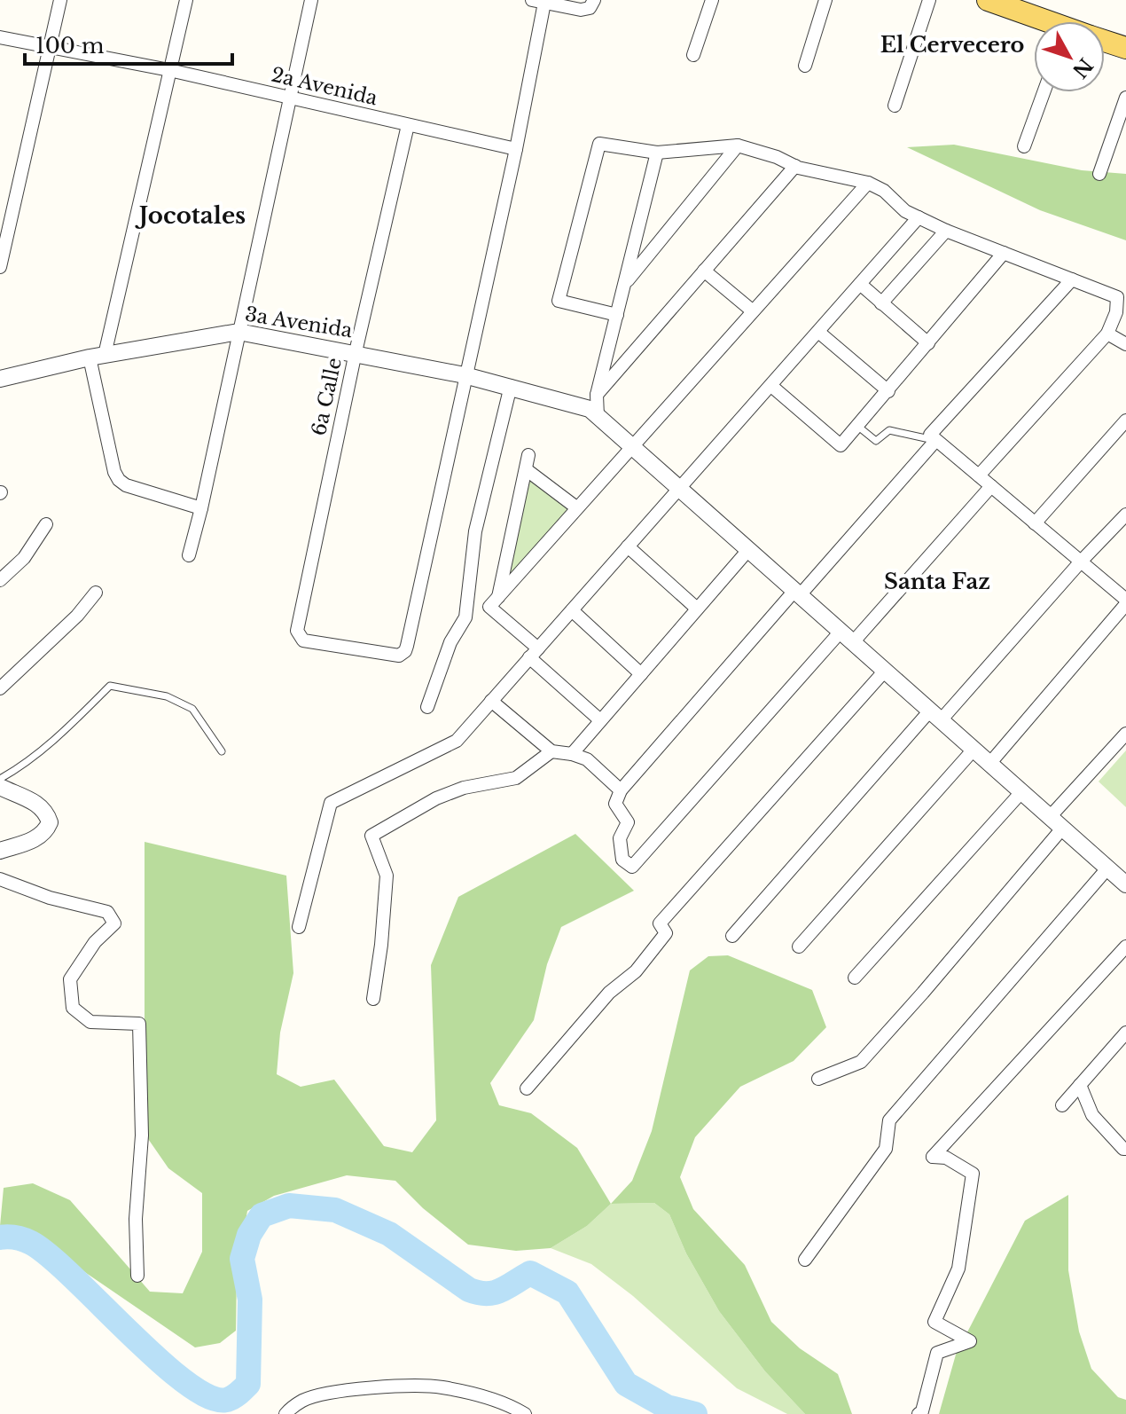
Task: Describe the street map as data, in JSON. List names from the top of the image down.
{
  "streets": {
    "street": ["2a Avenida", "3a Avenida", "6a Calle"]
  },
  "crossings": [
    ["2a Avenida", "6a Calle"],
    ["3a Avenida", "6a Calle"]
  ],
  "districts": ["El Cervecero", "Jocotales", "Santa Faz"],
  "scale_bar": "100 m",
  "north": "bottom right"
}
